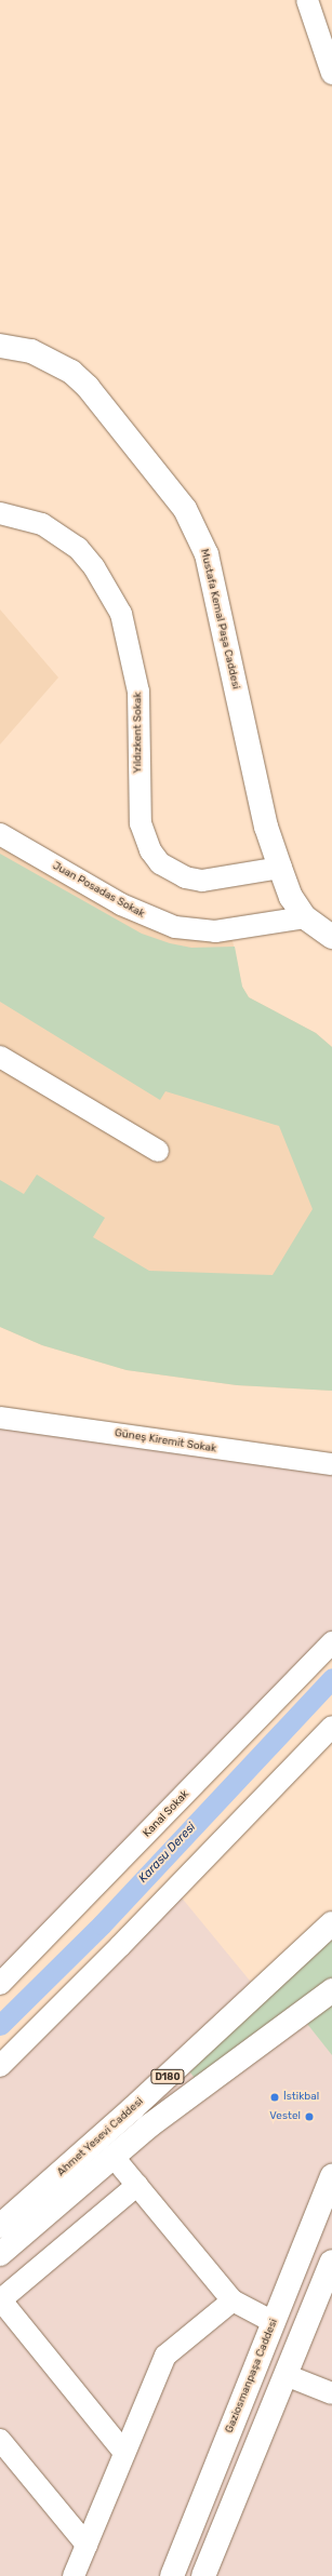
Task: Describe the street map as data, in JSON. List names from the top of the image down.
{
  "streets": {
    "main road": [
      "Mustafa Kemal Paşa Caddesi",
      "D180",
      "Ahmet Yesevi Caddesi",
      "Gaziosmanpaşa Caddesi"
    ],
    "street": [
      "Yıldızkent Sokak",
      "Juan Posadas Sokak",
      "Güneş Kiremit Sokak",
      "Kanal Sokak"
    ]
  },
  "crossings": [
    ["Mustafa Kemal Paşa Caddesi", "Yıldızkent Sokak"],
    ["Mustafa Kemal Paşa Caddesi", "Juan Posadas Sokak"]
  ],
  "water": ["Karasu Deresi"],
  "places": ["İstikbal", "Vestel"]
}
